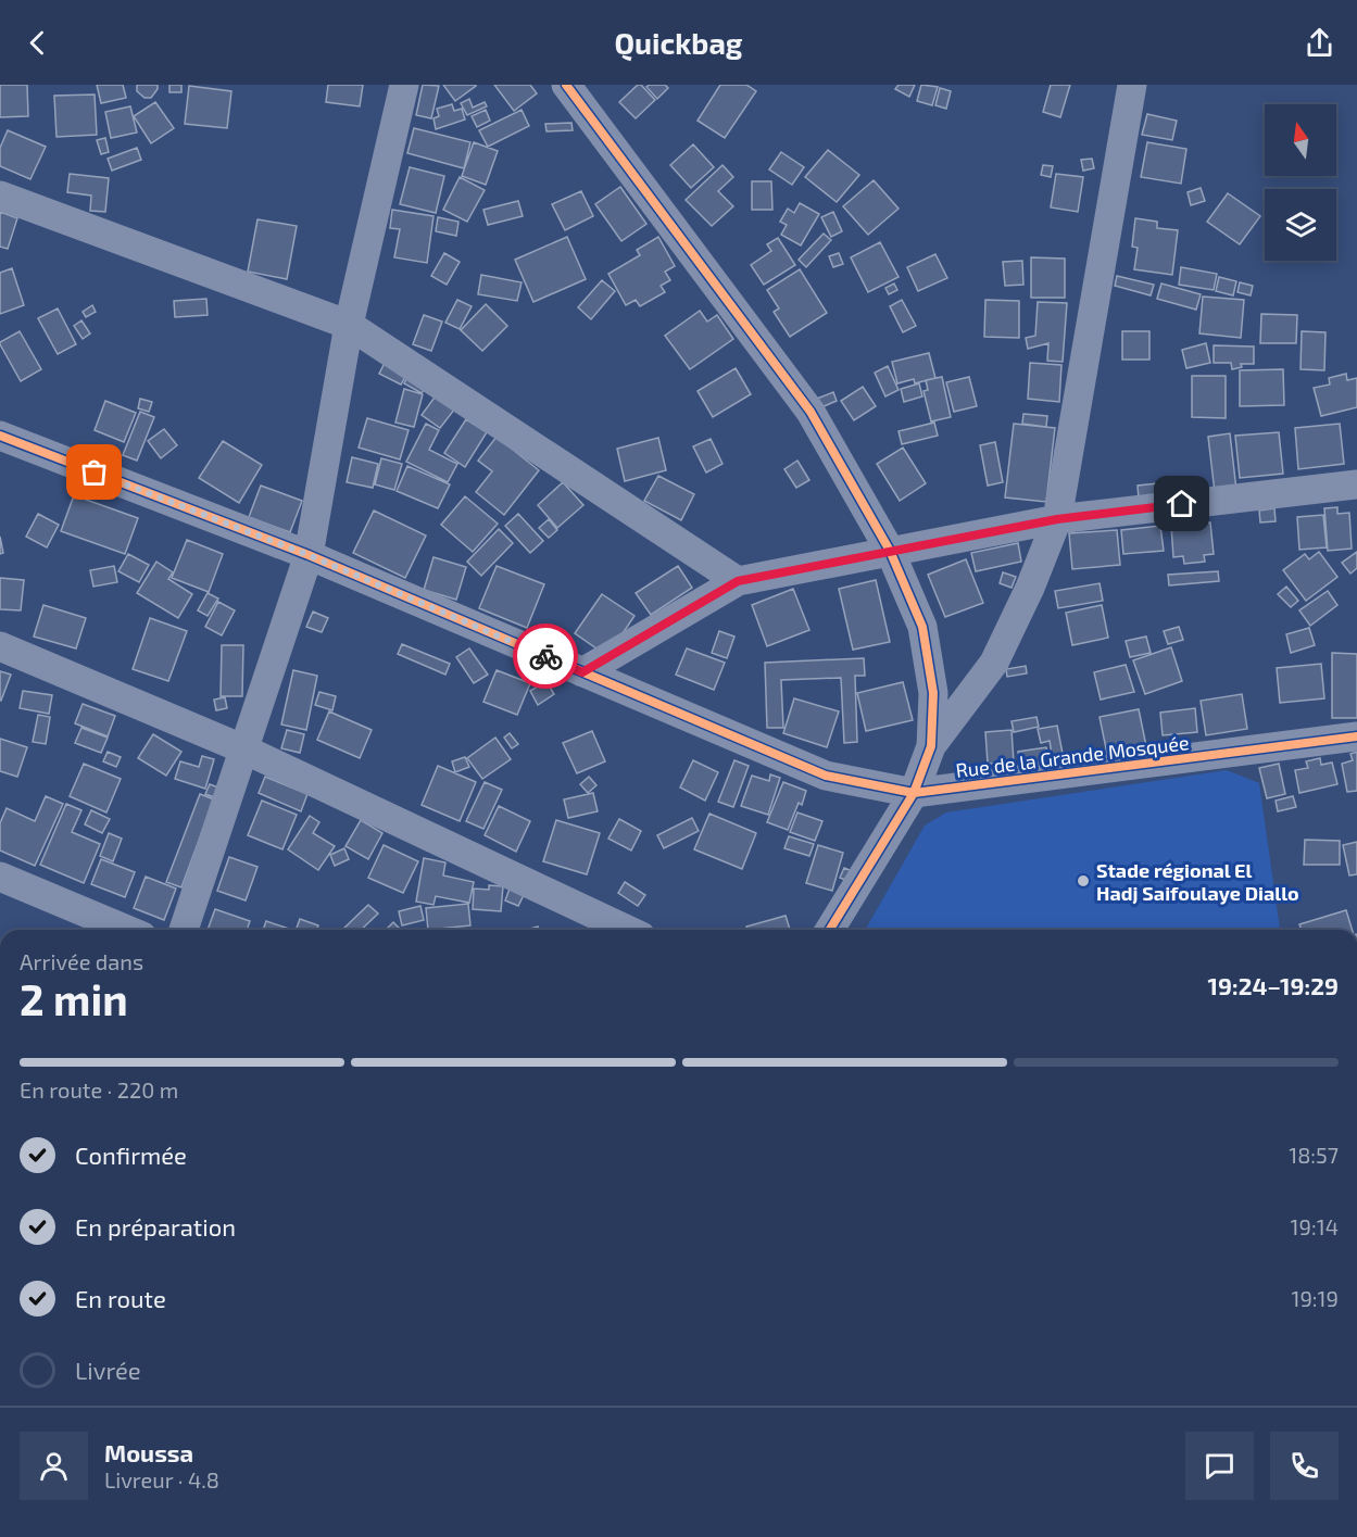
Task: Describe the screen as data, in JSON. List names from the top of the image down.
{
  "streets": {
    "street": ["Rue de la Grande Mosquée"]
  },
  "places": ["Stade régional El Hadj Saifoulaye Diallo"],
  "north": "top",
  "page": {
    "header": "Quickbag",
    "heading": ["2 min", "Arrivée dans", "19:24–19:29"],
    "panel": ["Moussa", "Livreur · 4.8"],
    "bar": "En route · 220 m",
    "list": [
      ["Confirmée", "18:57"],
      ["En préparation", "19:14"],
      ["En route", "19:19"],
      "Livrée"
    ]
  }
}
